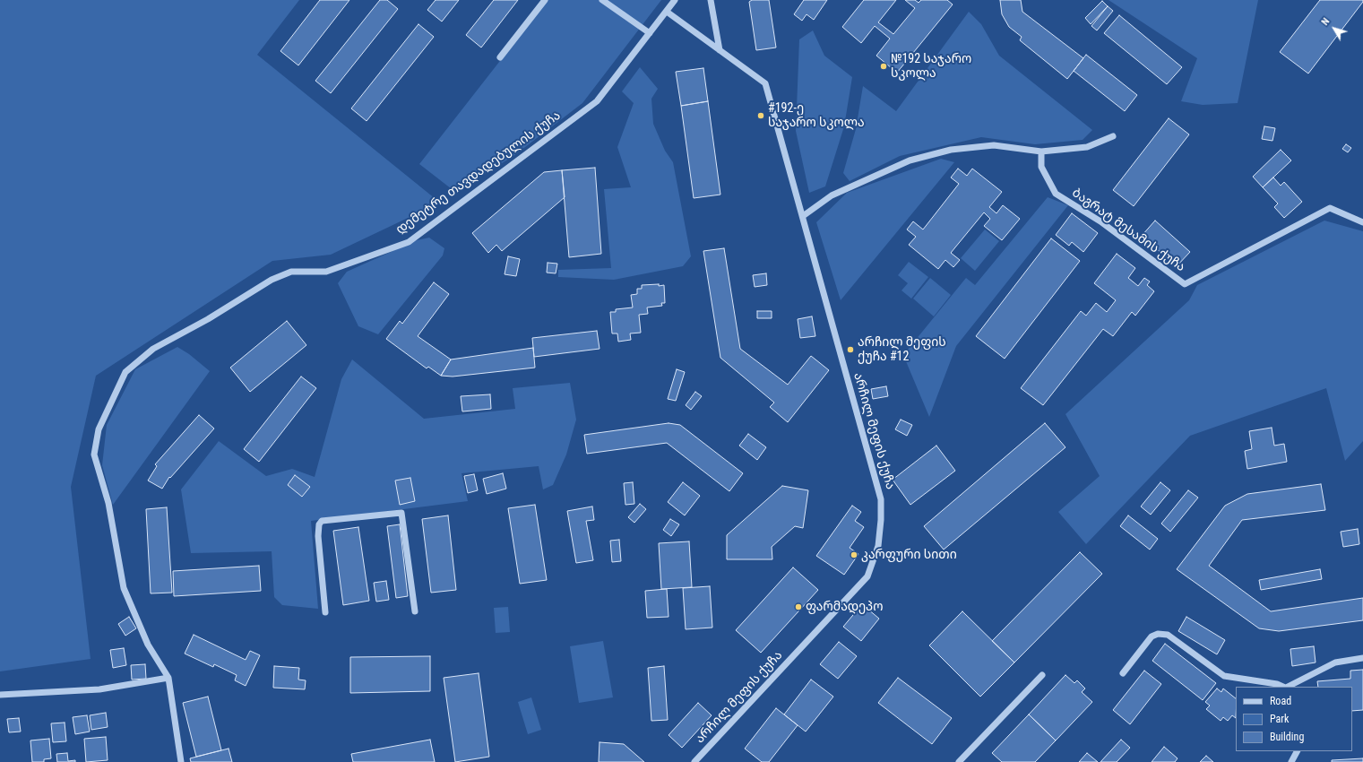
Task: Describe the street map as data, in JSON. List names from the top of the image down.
{
  "streets": {
    "street": ["დემეტრე თავდადებულის ქუჩა", "ბაგრატ მესამის ქუჩა", "არჩილ მეფის ქუჩა"]
  },
  "crossings": [
    ["დემეტრე თავდადებულის ქუჩა", "არჩილ მეფის ქუჩა"]
  ],
  "places": [
    "№192 საჯარო სკოლა",
    "#192-ე საჯარო სკოლა",
    "არჩილ მეფის ქუჩა #12",
    "კარფური სითი",
    "ფარმადეპო"
  ],
  "legend": ["Road", "Park", "Building"],
  "north": "top left"
}
